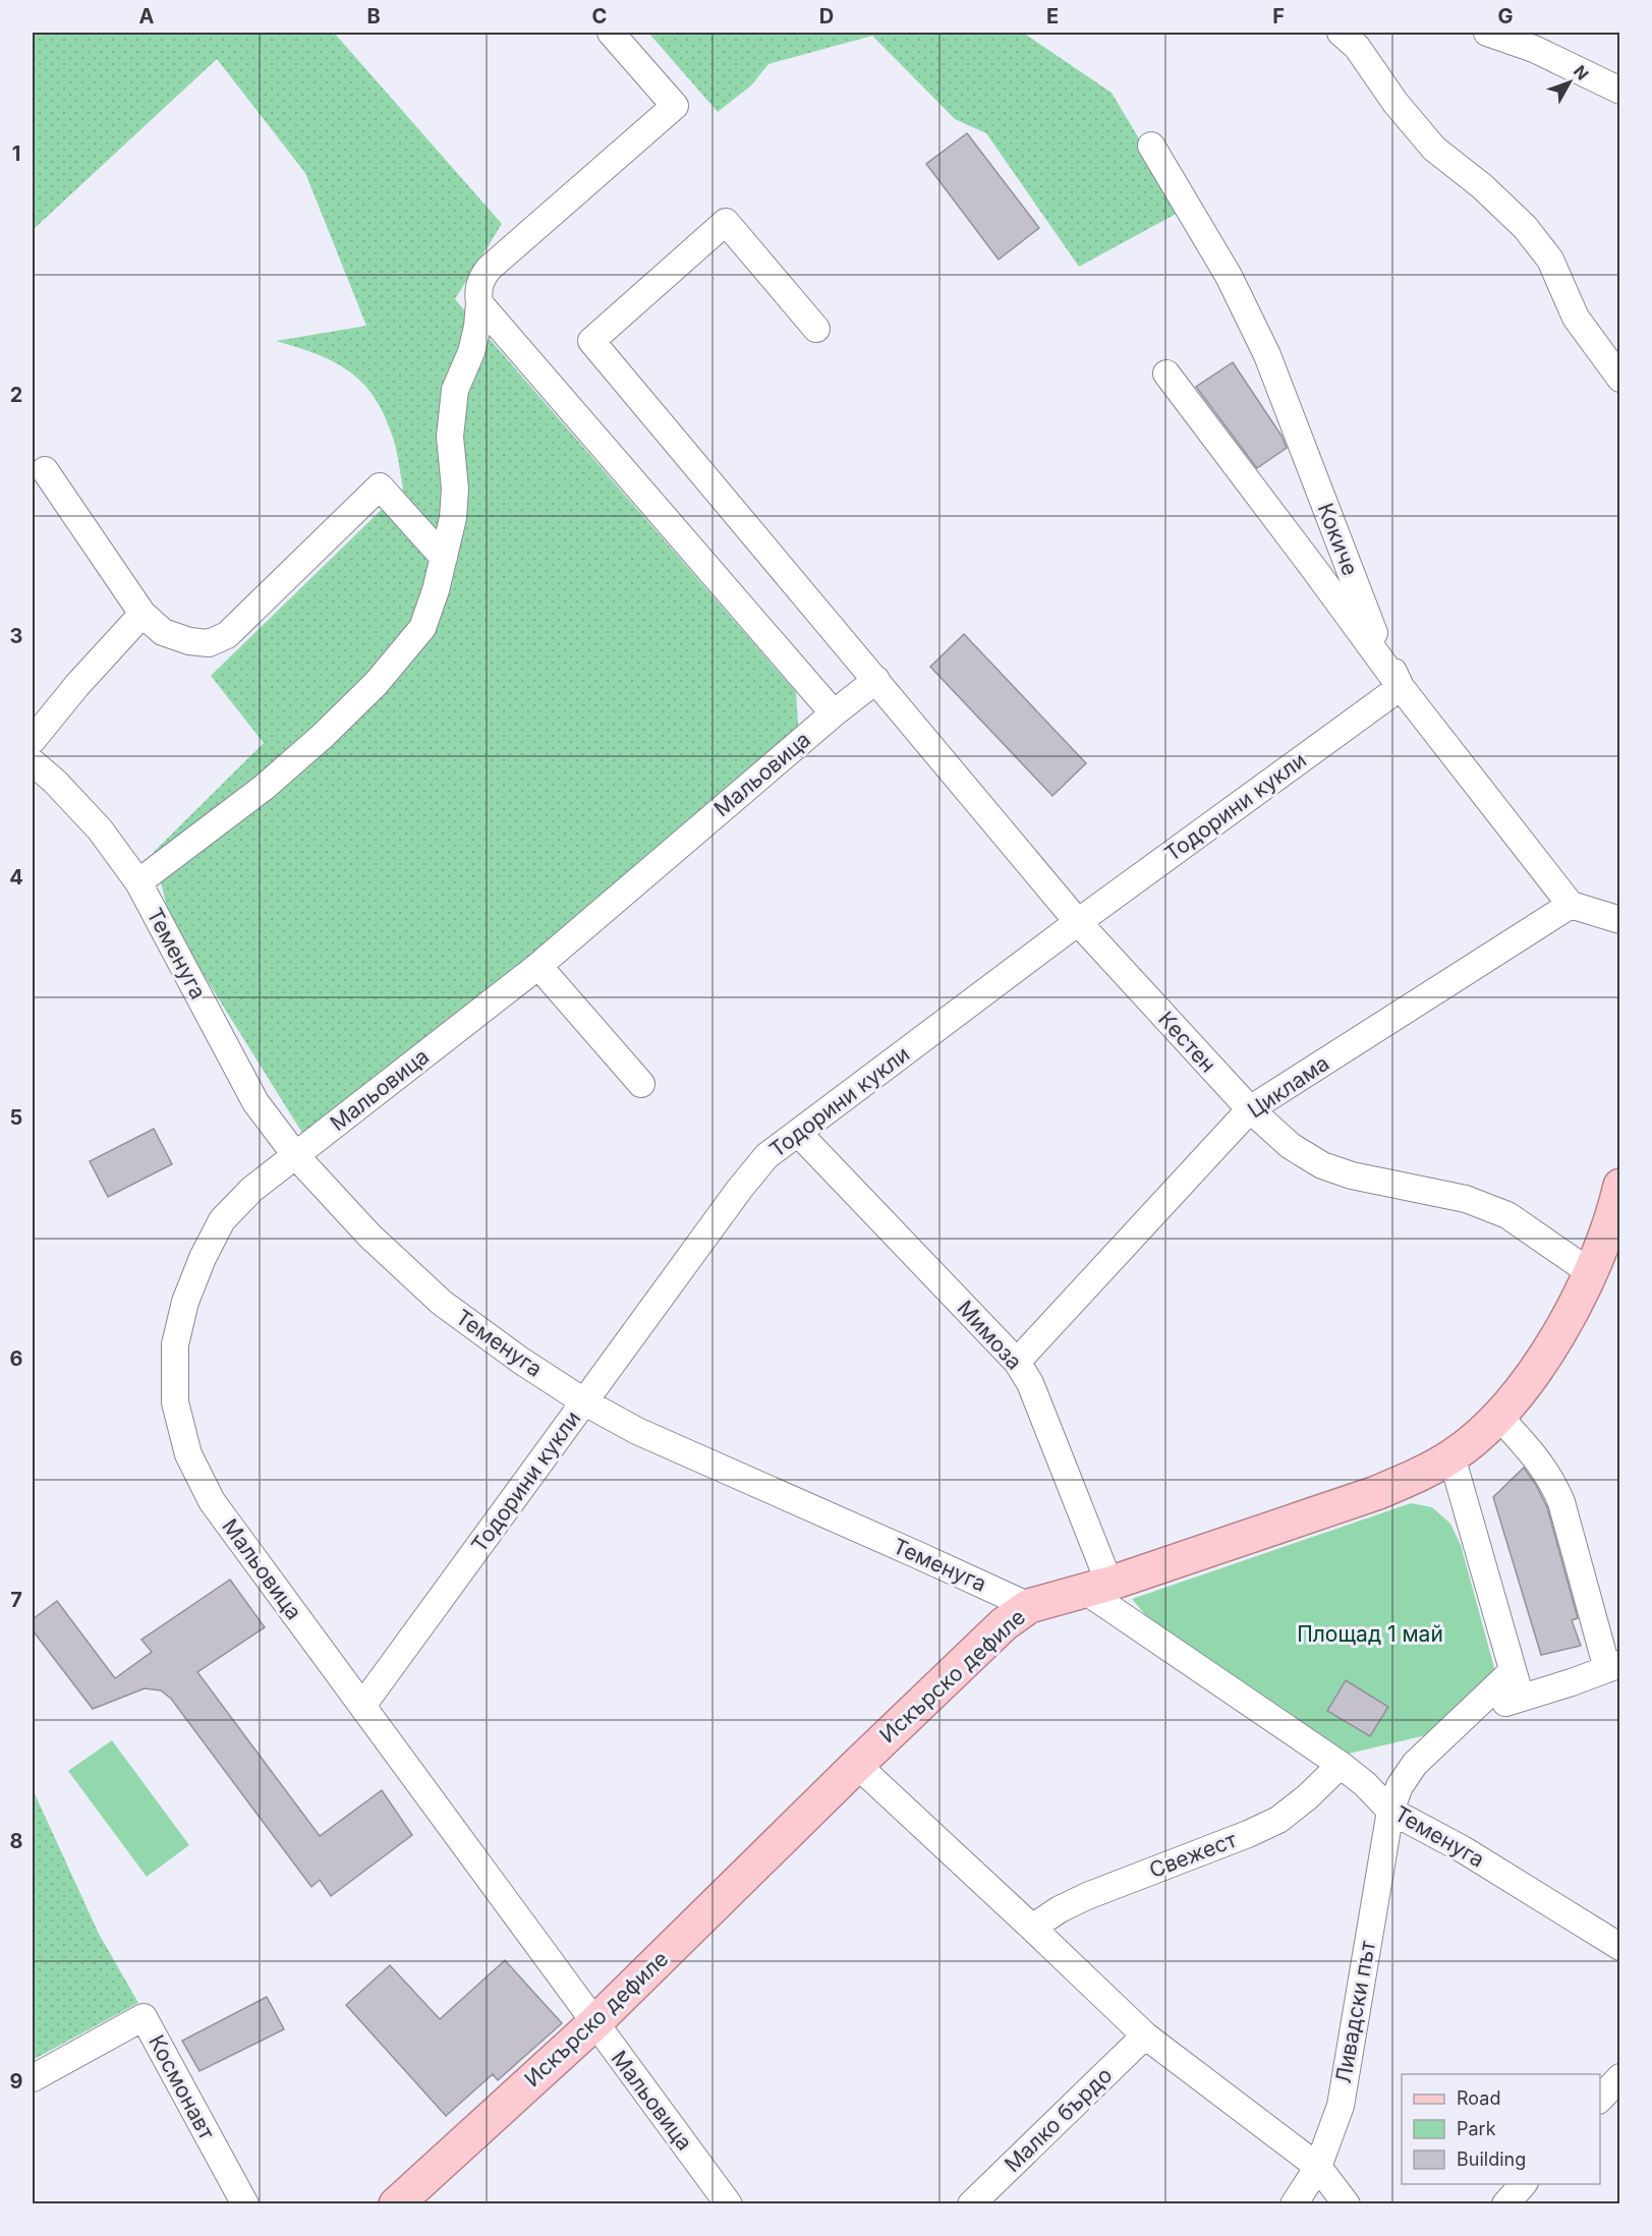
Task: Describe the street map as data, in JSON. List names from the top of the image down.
{
  "streets": {
    "main road": ["Искърско дефиле"],
    "street": [
      "Кокиче",
      "Мальовица",
      "Тодорини кукли",
      "Теменуга",
      "Кестен",
      "Циклама",
      "Мимоза",
      "Свежест",
      "Ливадски път",
      "Космонавт",
      "Малко бърдо"
    ]
  },
  "crossings": [
    ["Кокиче", "Тодорини кукли"],
    ["Кокиче", "Циклама"],
    ["Мальовица", "Тодорини кукли"],
    ["Мальовица", "Теменуга"],
    ["Мальовица", "Кестен"],
    ["Мальовица", "Искърско дефиле"],
    ["Тодорини кукли", "Теменуга"],
    ["Тодорини кукли", "Кестен"],
    ["Тодорини кукли", "Мимоза"],
    ["Теменуга", "Мимоза"],
    ["Теменуга", "Искърско дефиле"],
    ["Теменуга", "Свежест"],
    ["Теменуга", "Ливадски път"],
    ["Кестен", "Циклама"],
    ["Кестен", "Искърско дефиле"],
    ["Циклама", "Мимоза"],
    ["Мимоза", "Искърско дефиле"]
  ],
  "parks": ["Площад 1 май"],
  "legend": ["Road", "Park", "Building"],
  "north": "top right",
  "grid": {
    "columns": [
      "A",
      "B",
      "C",
      "D",
      "E",
      "F",
      "G"
    ],
    "rows": [
      "1",
      "2",
      "3",
      "4",
      "5",
      "6",
      "7",
      "8",
      "9"
    ]
  }
}
